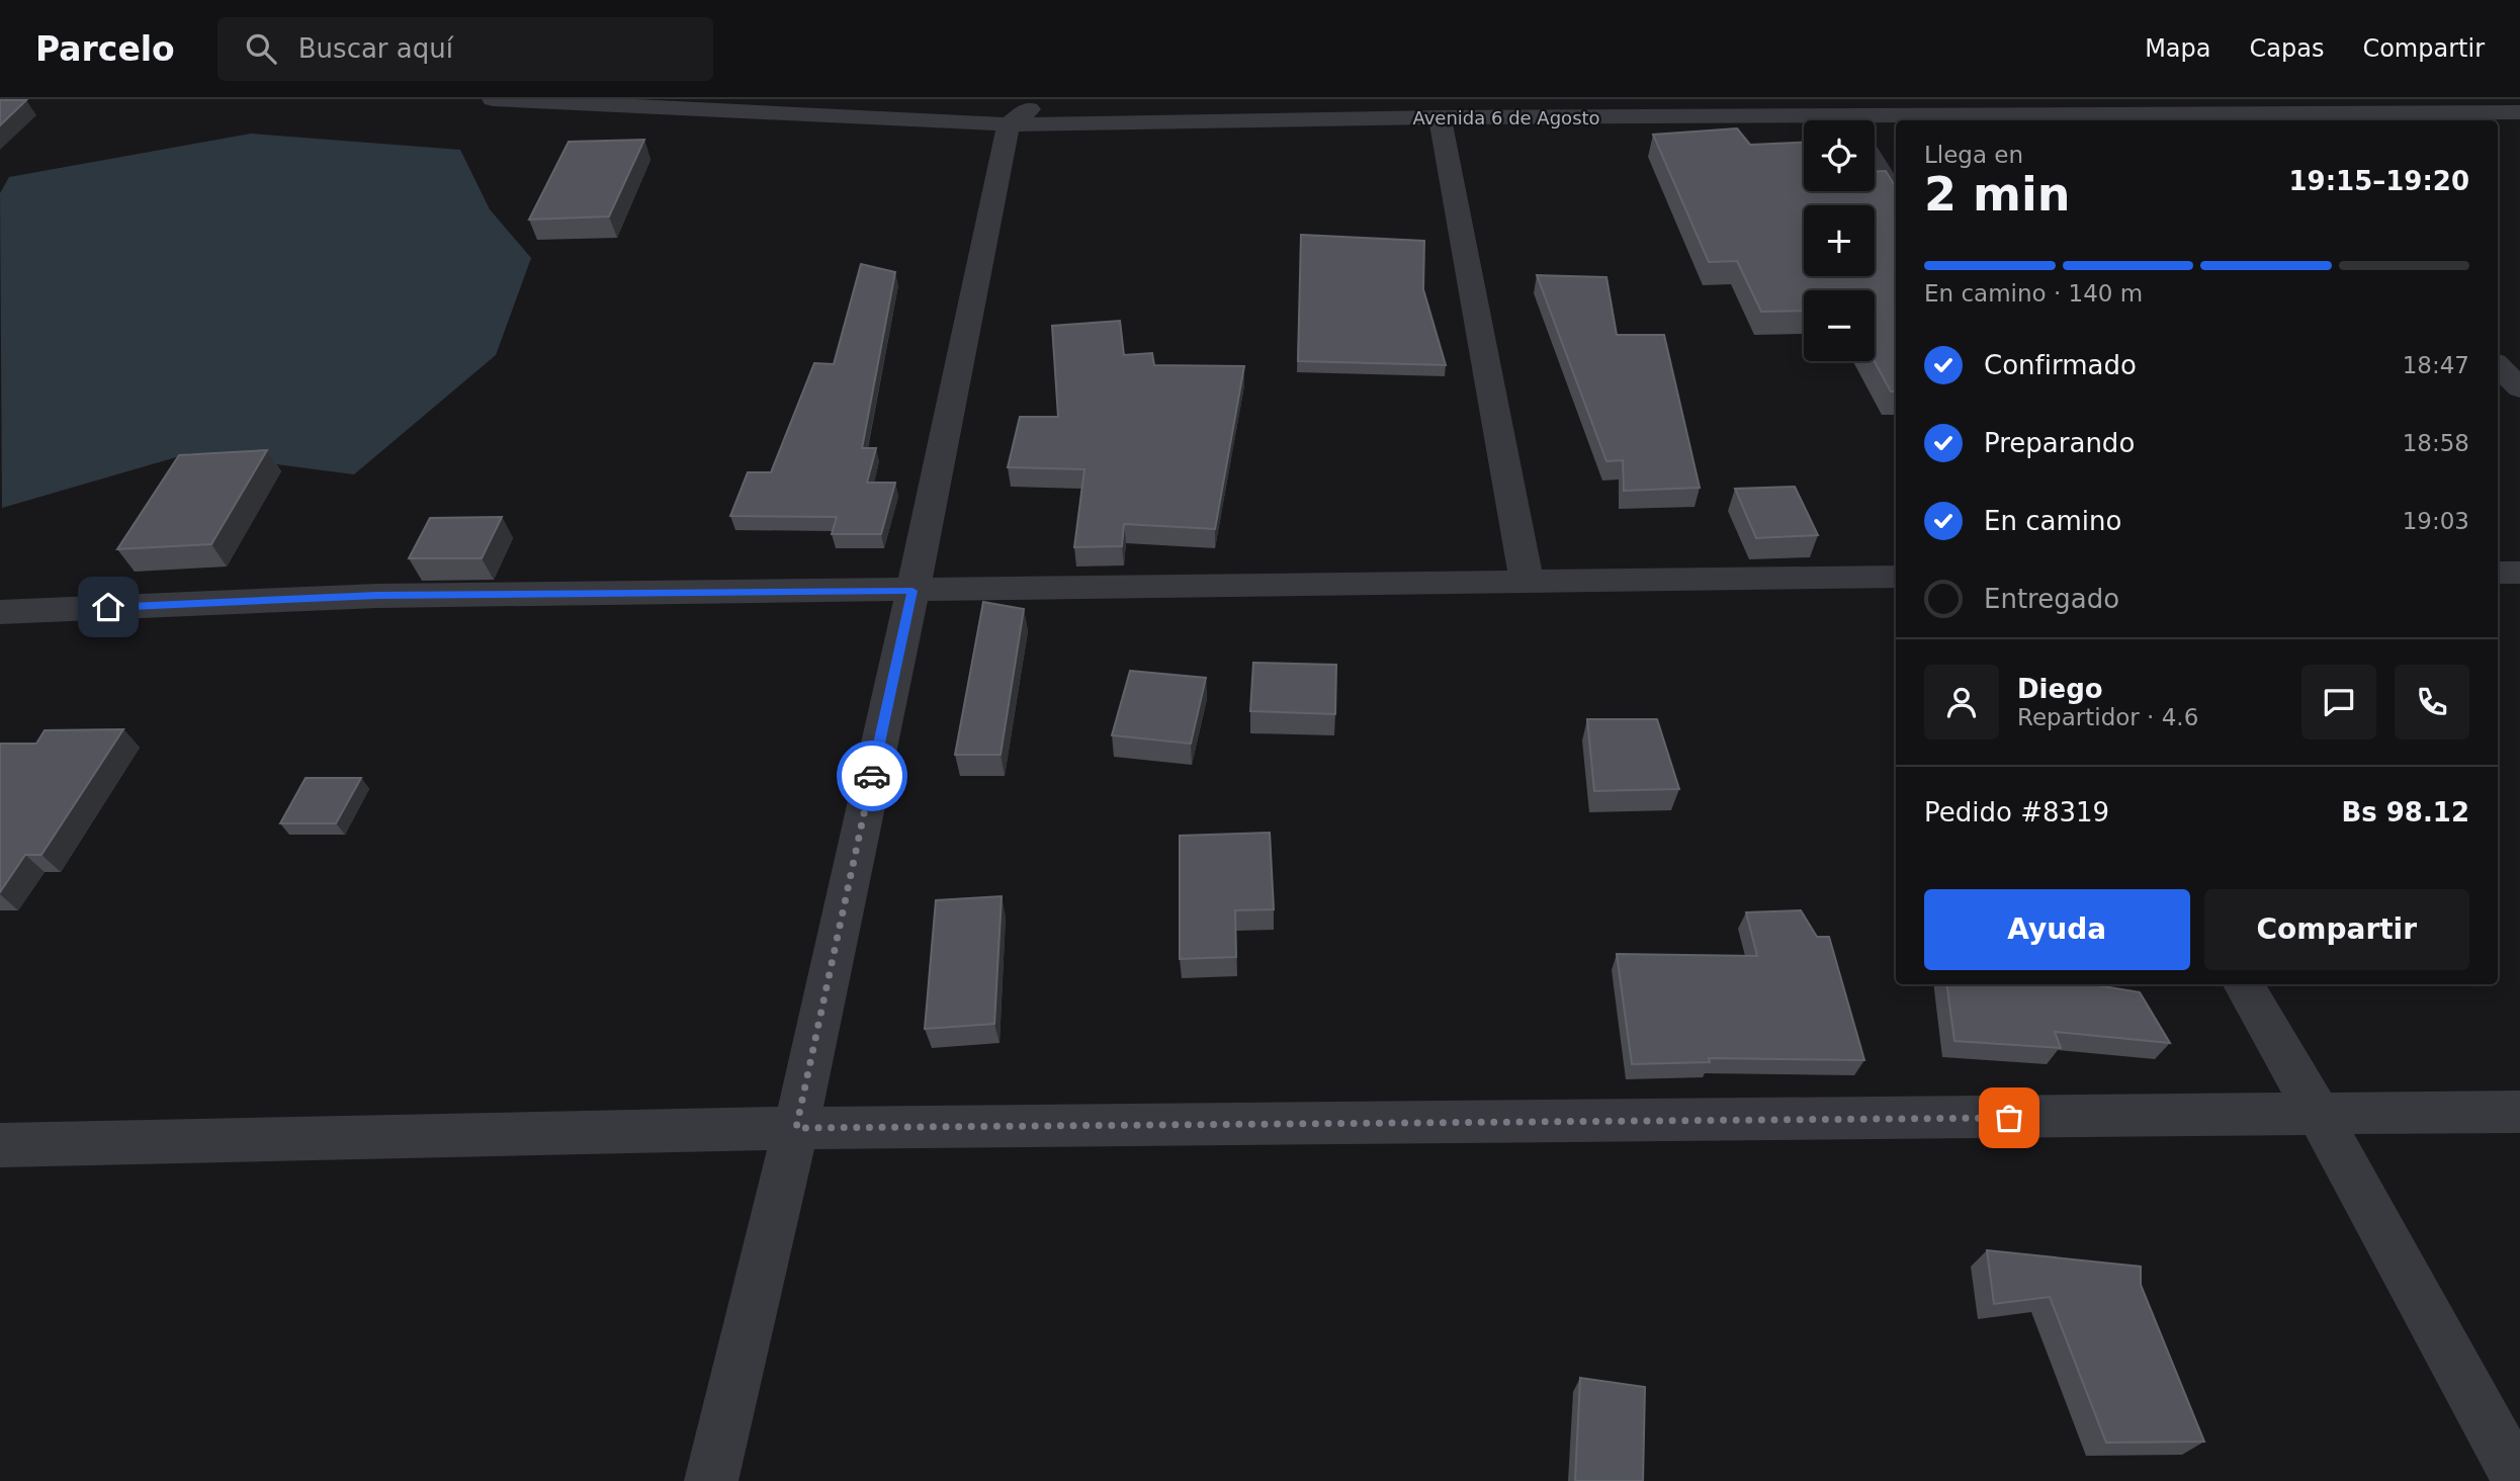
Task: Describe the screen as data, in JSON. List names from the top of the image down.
{
  "streets": {
    "street": ["Avenida 6 de Agosto"]
  },
  "page": {
    "header": "Parcelo",
    "search": "Buscar aquí",
    "nav": ["Mapa", "Capas", "Compartir"],
    "map_buttons": ["+", "−"],
    "heading": ["2 min", "Llega en", "19:15–19:20"],
    "panel": [
      "Diego",
      "Repartidor · 4.6",
      "Pedido #8319",
      "Bs 98.12"
    ],
    "bar": "En camino · 140 m",
    "list": [
      ["Confirmado", "18:47"],
      ["Preparando", "18:58"],
      ["En camino", "19:03"],
      "Entregado"
    ],
    "buttons": ["Ayuda", "Compartir"]
  }
}
